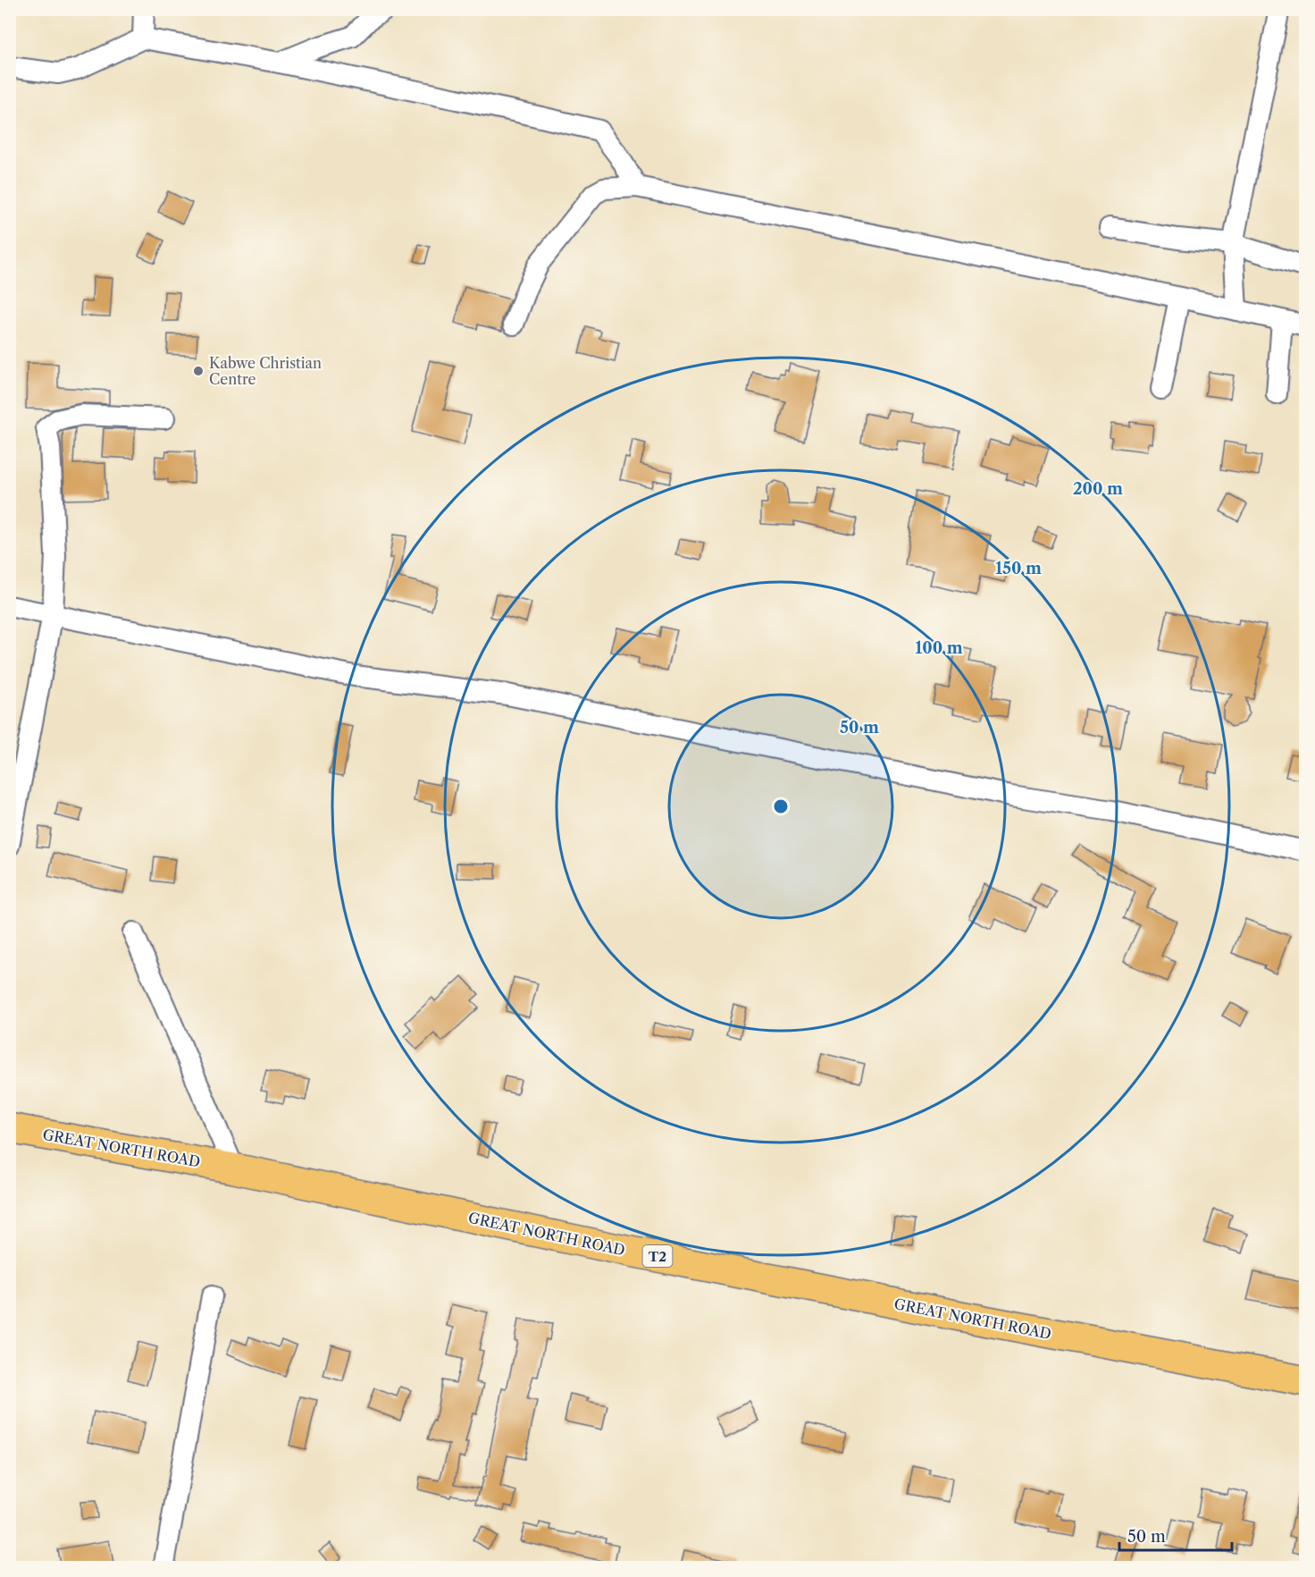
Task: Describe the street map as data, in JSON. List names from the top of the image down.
{
  "streets": {
    "highway": ["GREAT NORTH ROAD", "T2"]
  },
  "places": ["Kabwe Christian Centre"],
  "scale_bar": "50 m",
  "rings": [
    "200 m",
    "150 m",
    "100 m",
    "50 m"
  ]
}
